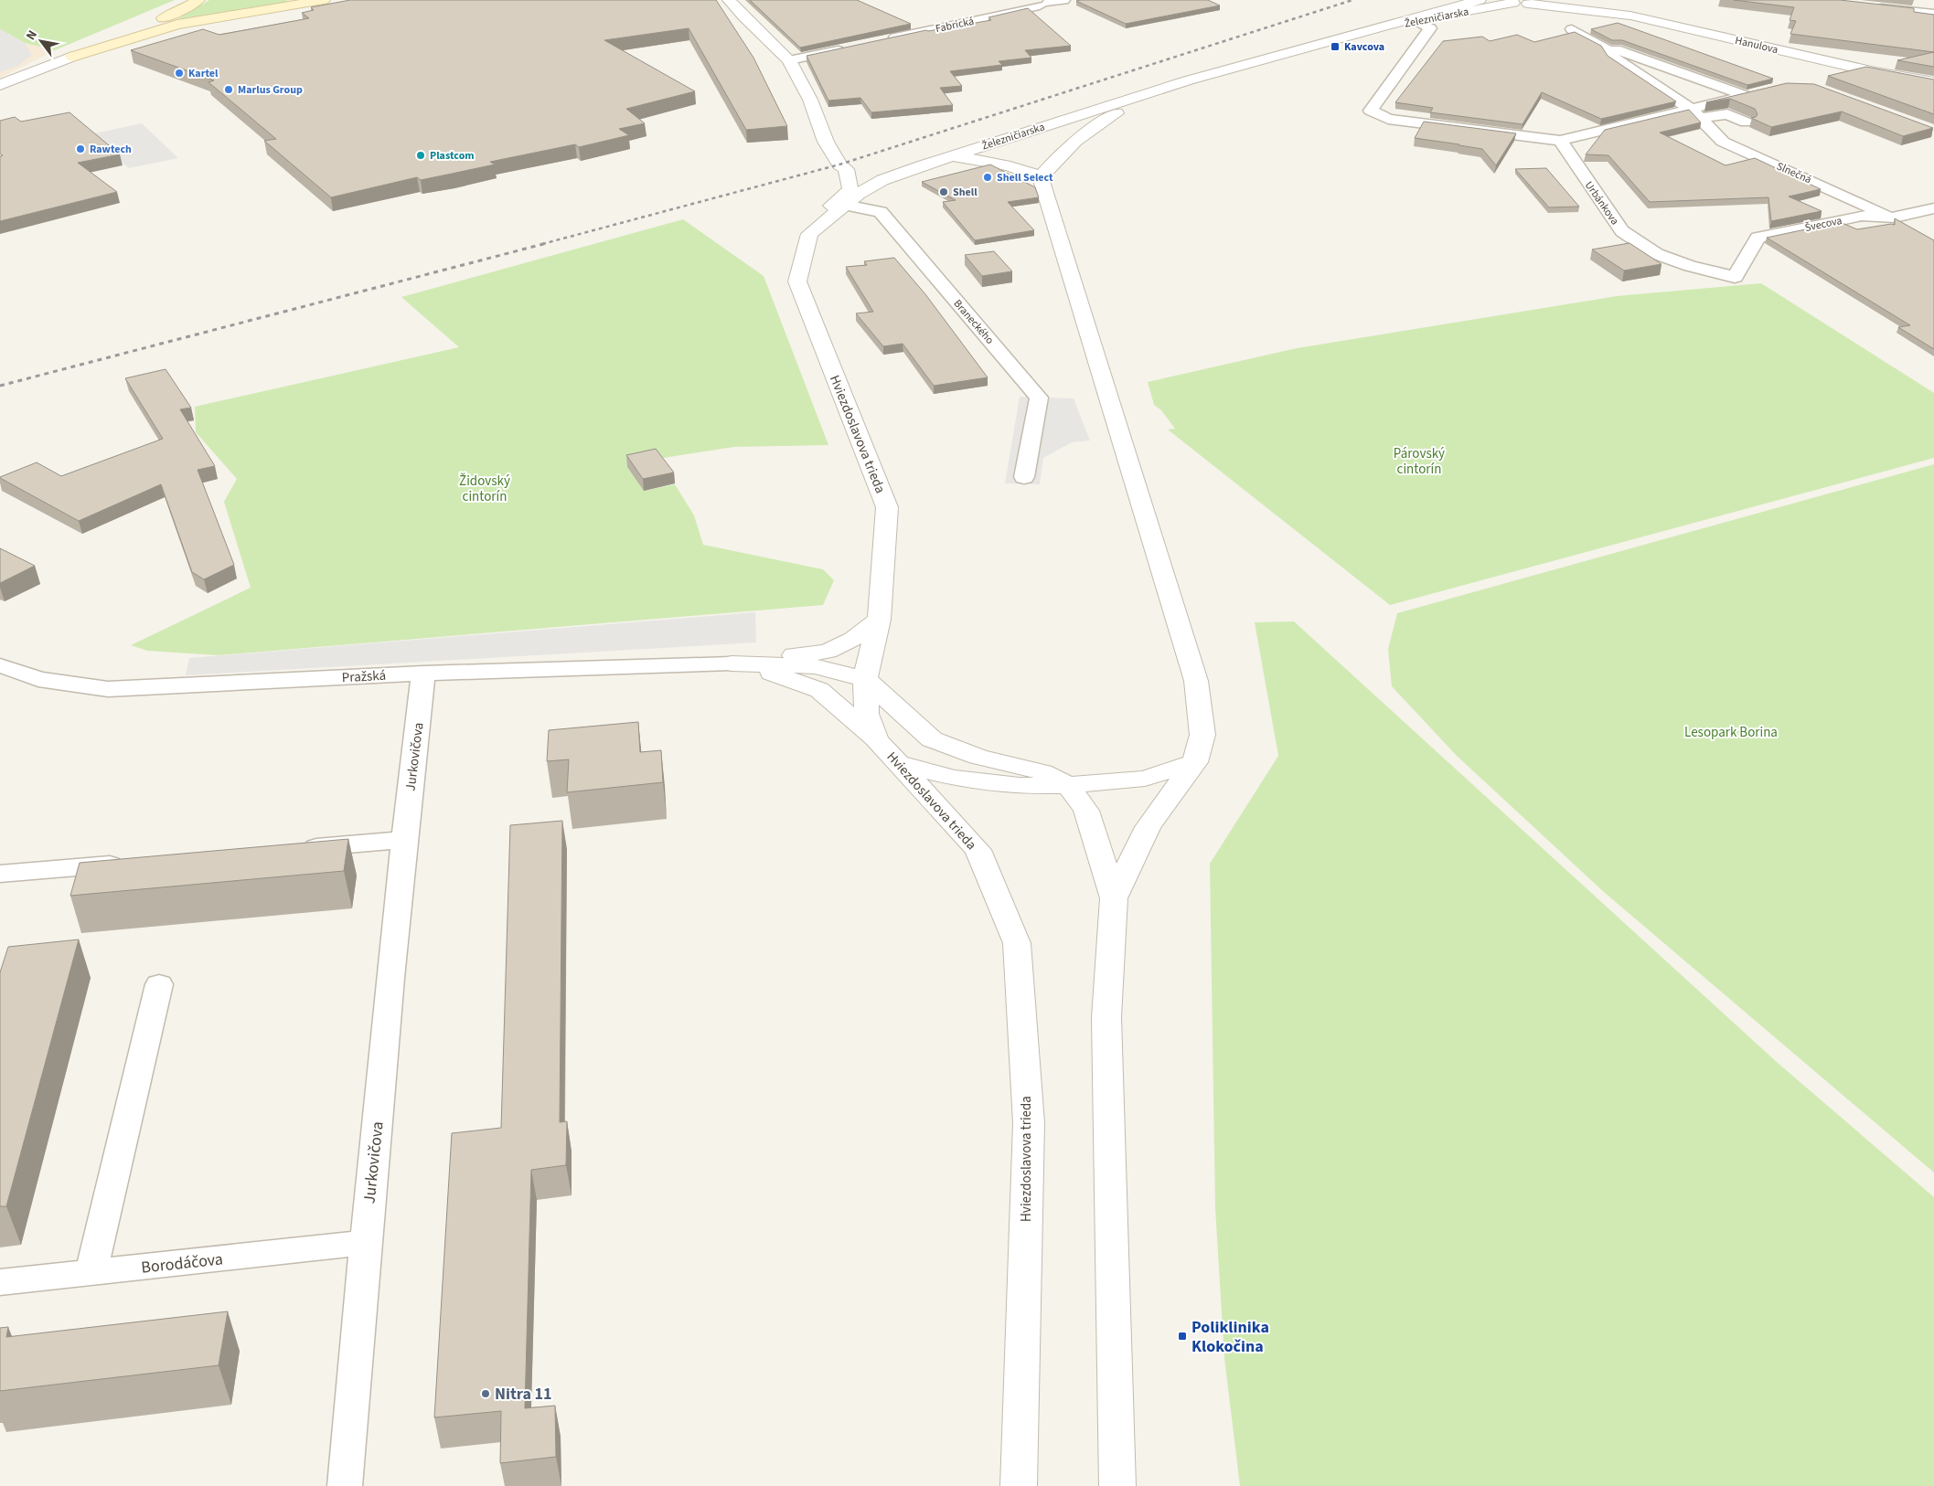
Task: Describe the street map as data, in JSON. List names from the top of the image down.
{
  "streets": {
    "street": [
      "Železničiarska",
      "Fabrická",
      "Hanulova",
      "Slnečná",
      "Urbánkova",
      "Švecova",
      "Braneckého",
      "Hviezdoslavova trieda",
      "Pražská",
      "Jurkovičova",
      "Borodáčova"
    ]
  },
  "crossings": [
    ["Železničiarska", "Hanulova"],
    ["Železničiarska", "Braneckého"],
    ["Slnečná", "Švecova"],
    ["Urbánkova", "Švecova"],
    ["Pražská", "Jurkovičova"],
    ["Jurkovičova", "Borodáčova"]
  ],
  "parks": ["Párovský cintorín", "Židovský cintorín", "Lesopark Borina"],
  "places": {
    "transit": ["Kavcova", "Poliklinika Klokočina"],
    "other": [
      "Kartel",
      "Marlus Group",
      "Rawtech",
      "Plastcom",
      "Shell Select",
      "Shell",
      "Nitra 11"
    ]
  },
  "north": "top left"
}
